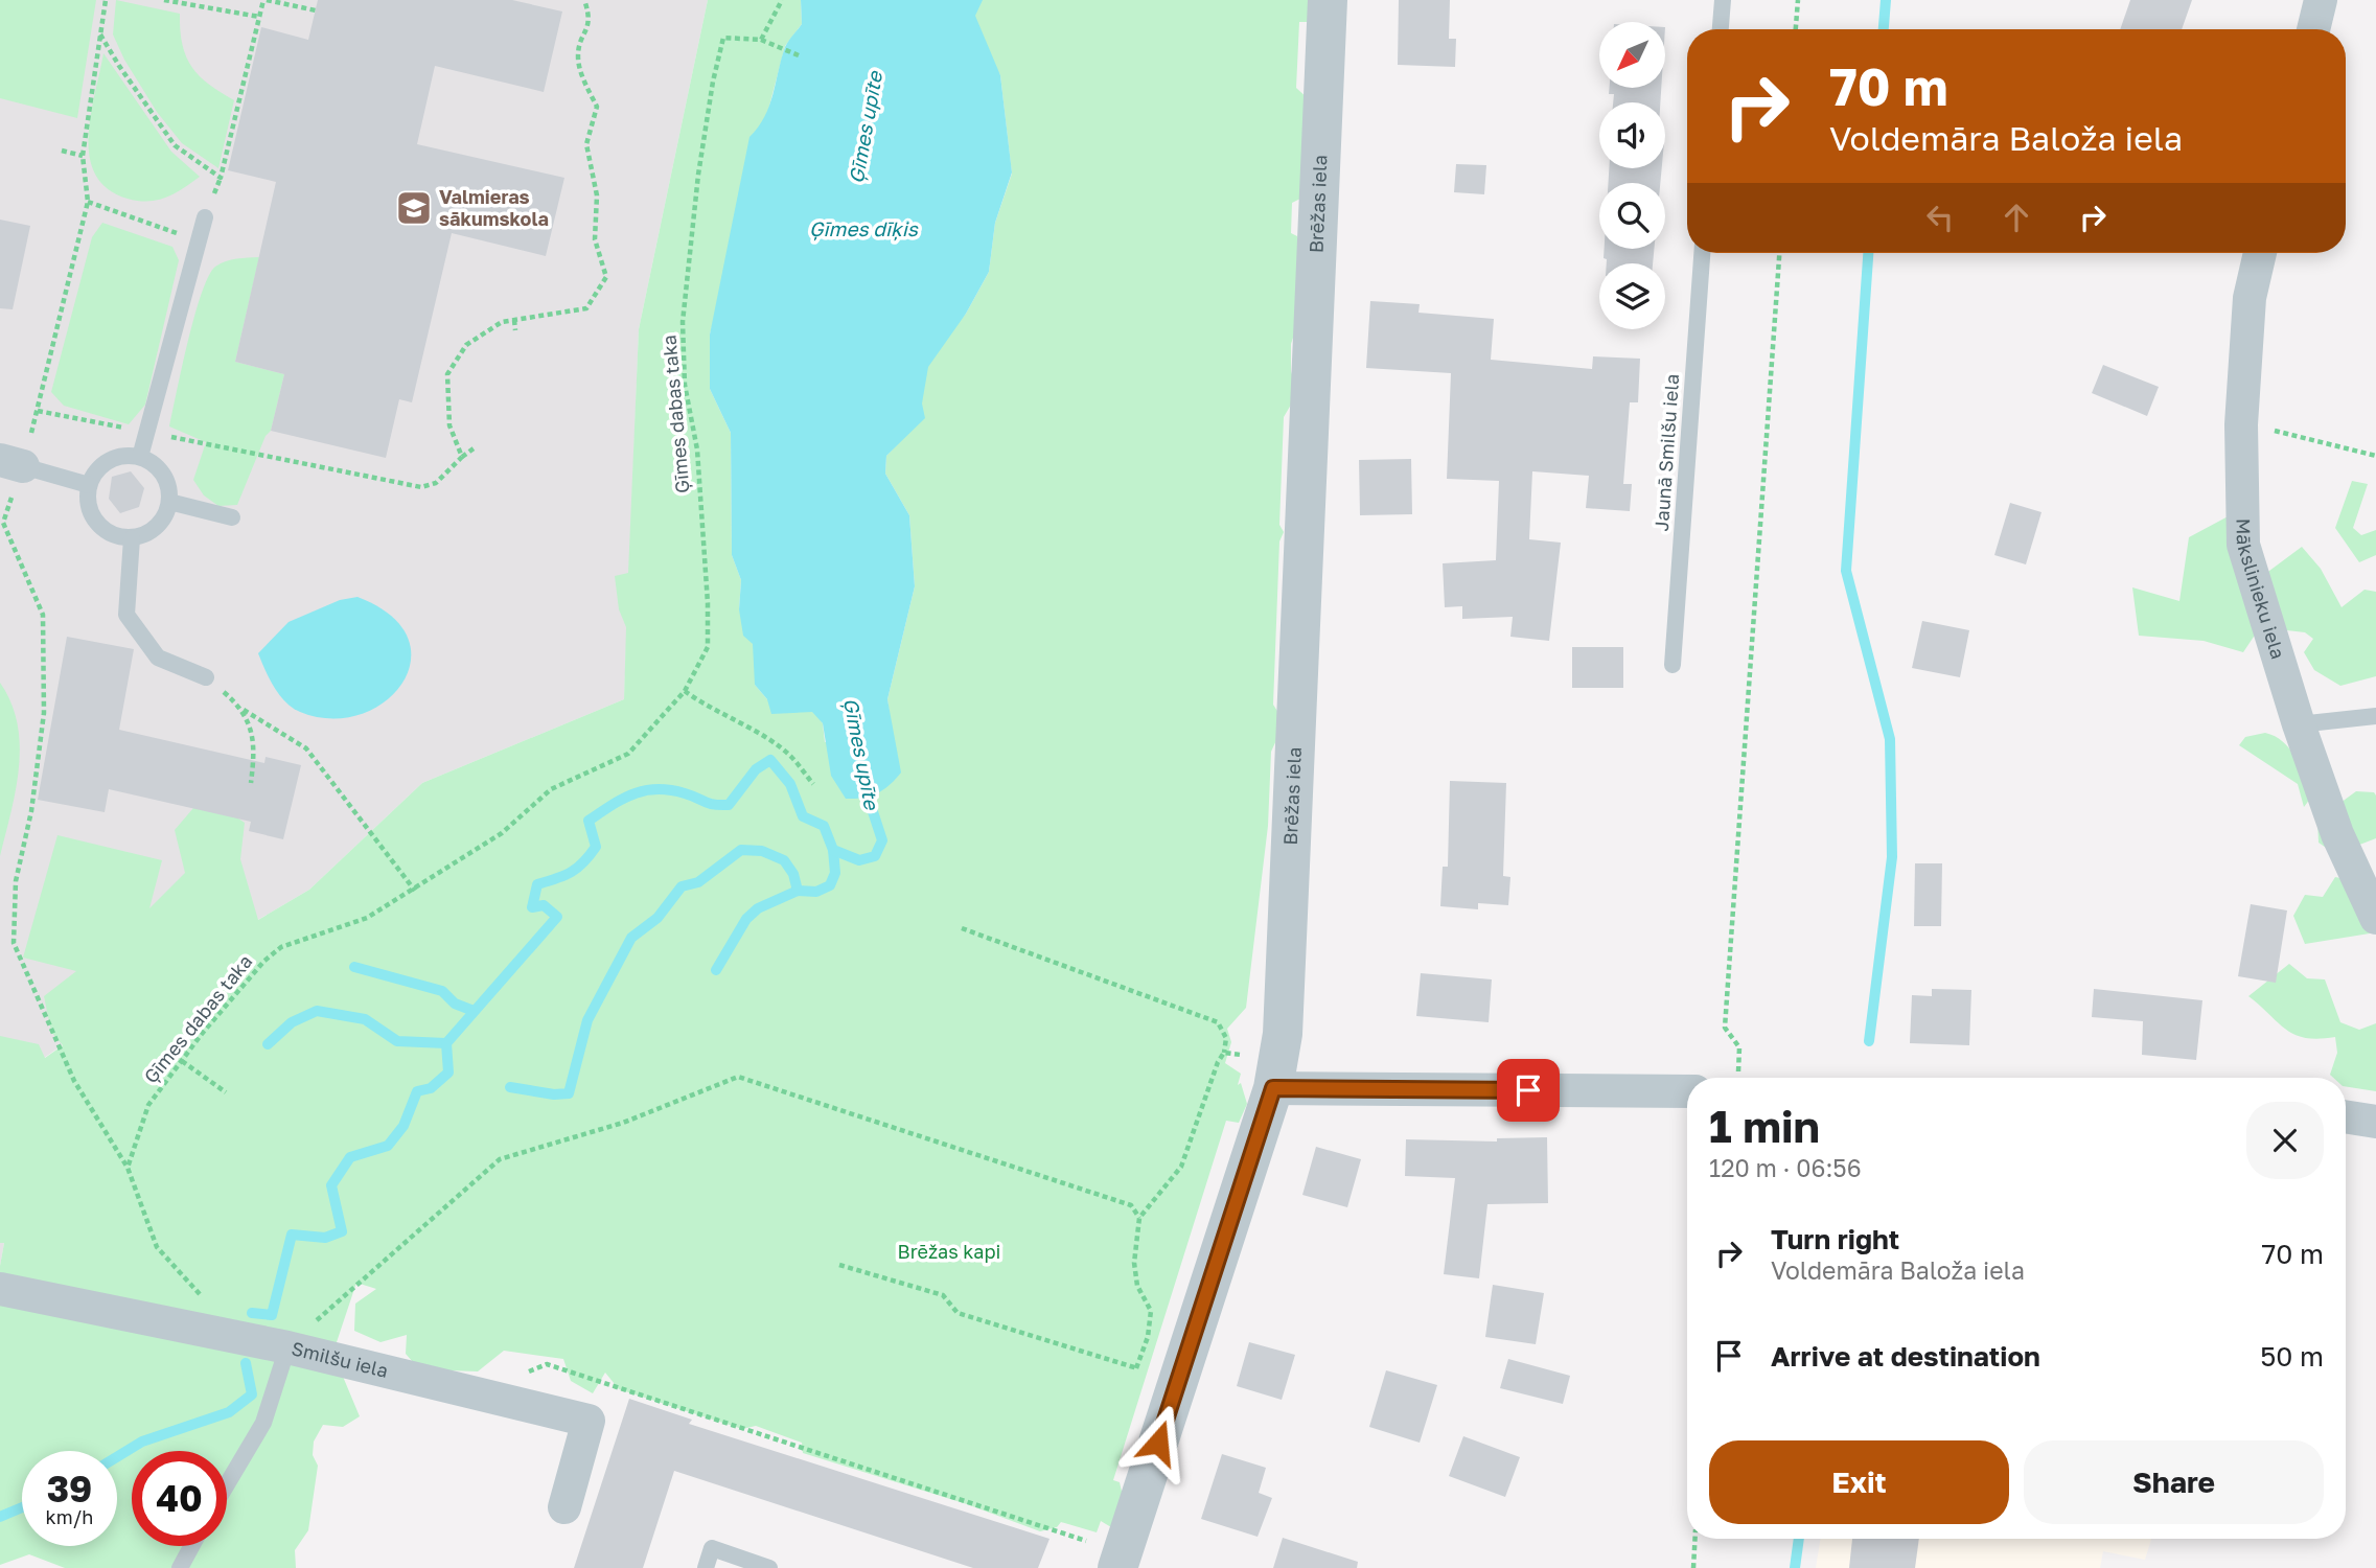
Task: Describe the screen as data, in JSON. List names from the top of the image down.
{
  "streets": {
    "street": ["Brēžas iela", "Mākslinieku iela", "Smilšu iela"],
    "lane": ["Jaunā Smilšu iela"],
    "path": ["Ģīmes dabas taka"]
  },
  "water": ["Ģīmes upīte", "Ģīmes dīķis"],
  "parks": ["Brēžas kapi"],
  "places": {
    "school or university": ["Valmieras sākumskola"]
  },
  "north": "bottom left",
  "page": {
    "turn": ["70 m", "Voldemāra Baloža iela"],
    "heading": ["1 min", "120 m · 06:56"],
    "list": [
      {
        "name": "Turn right",
        "note": "Voldemāra Baloža iela",
        "value": "70 m"
      },
      {
        "name": "Arrive at destination",
        "value": "50 m"
      }
    ],
    "buttons": ["Exit", "Share"],
    "speed": "39 km/h",
    "limit": "40"
  }
}
